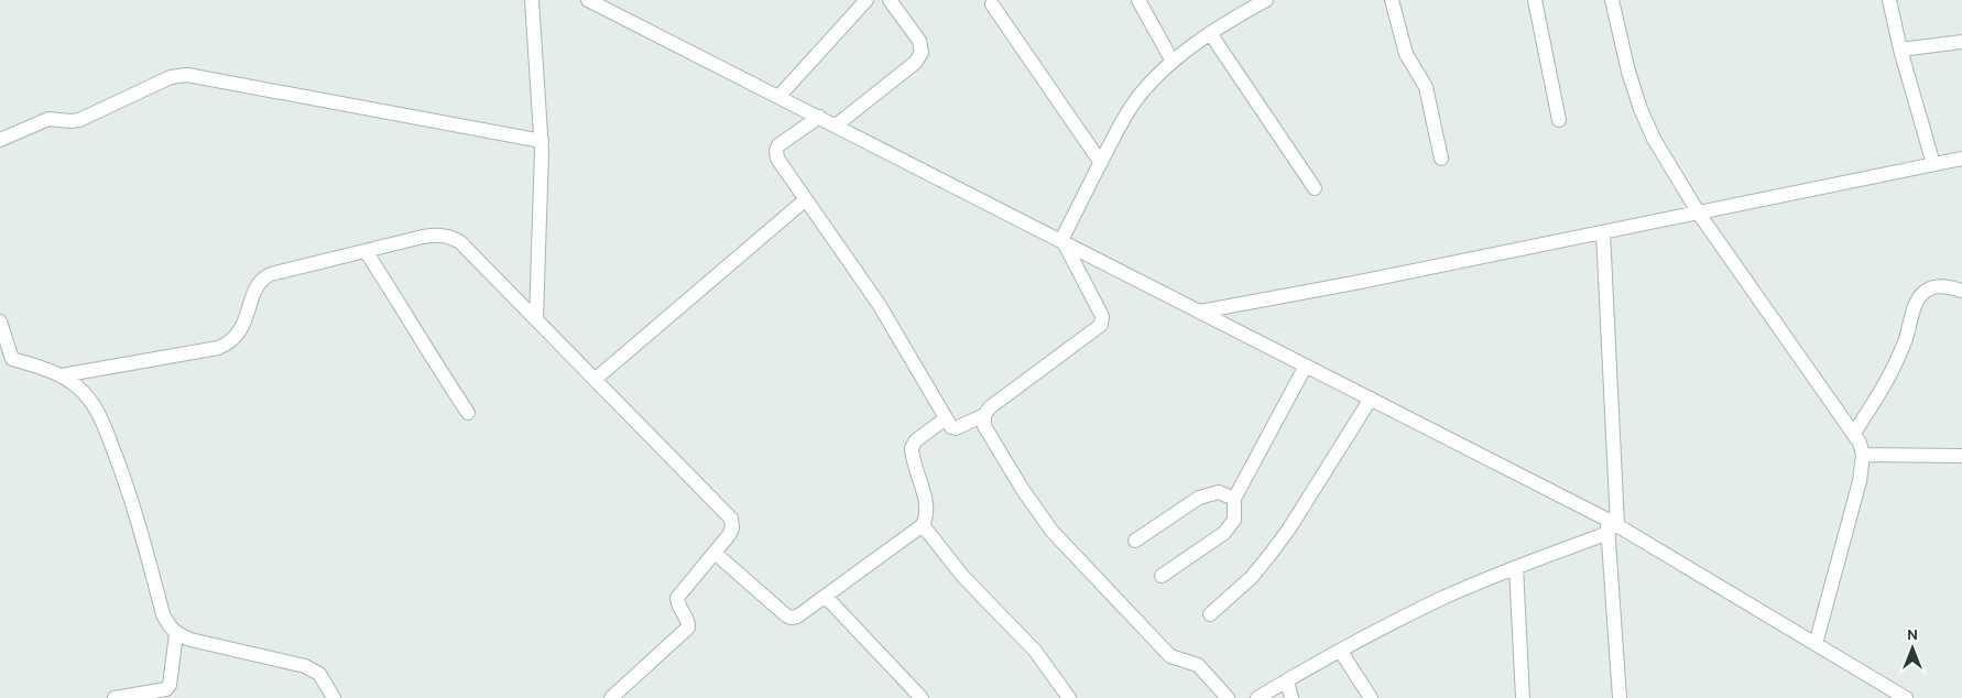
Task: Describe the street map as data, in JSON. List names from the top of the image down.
{
  "north": "top"
}
